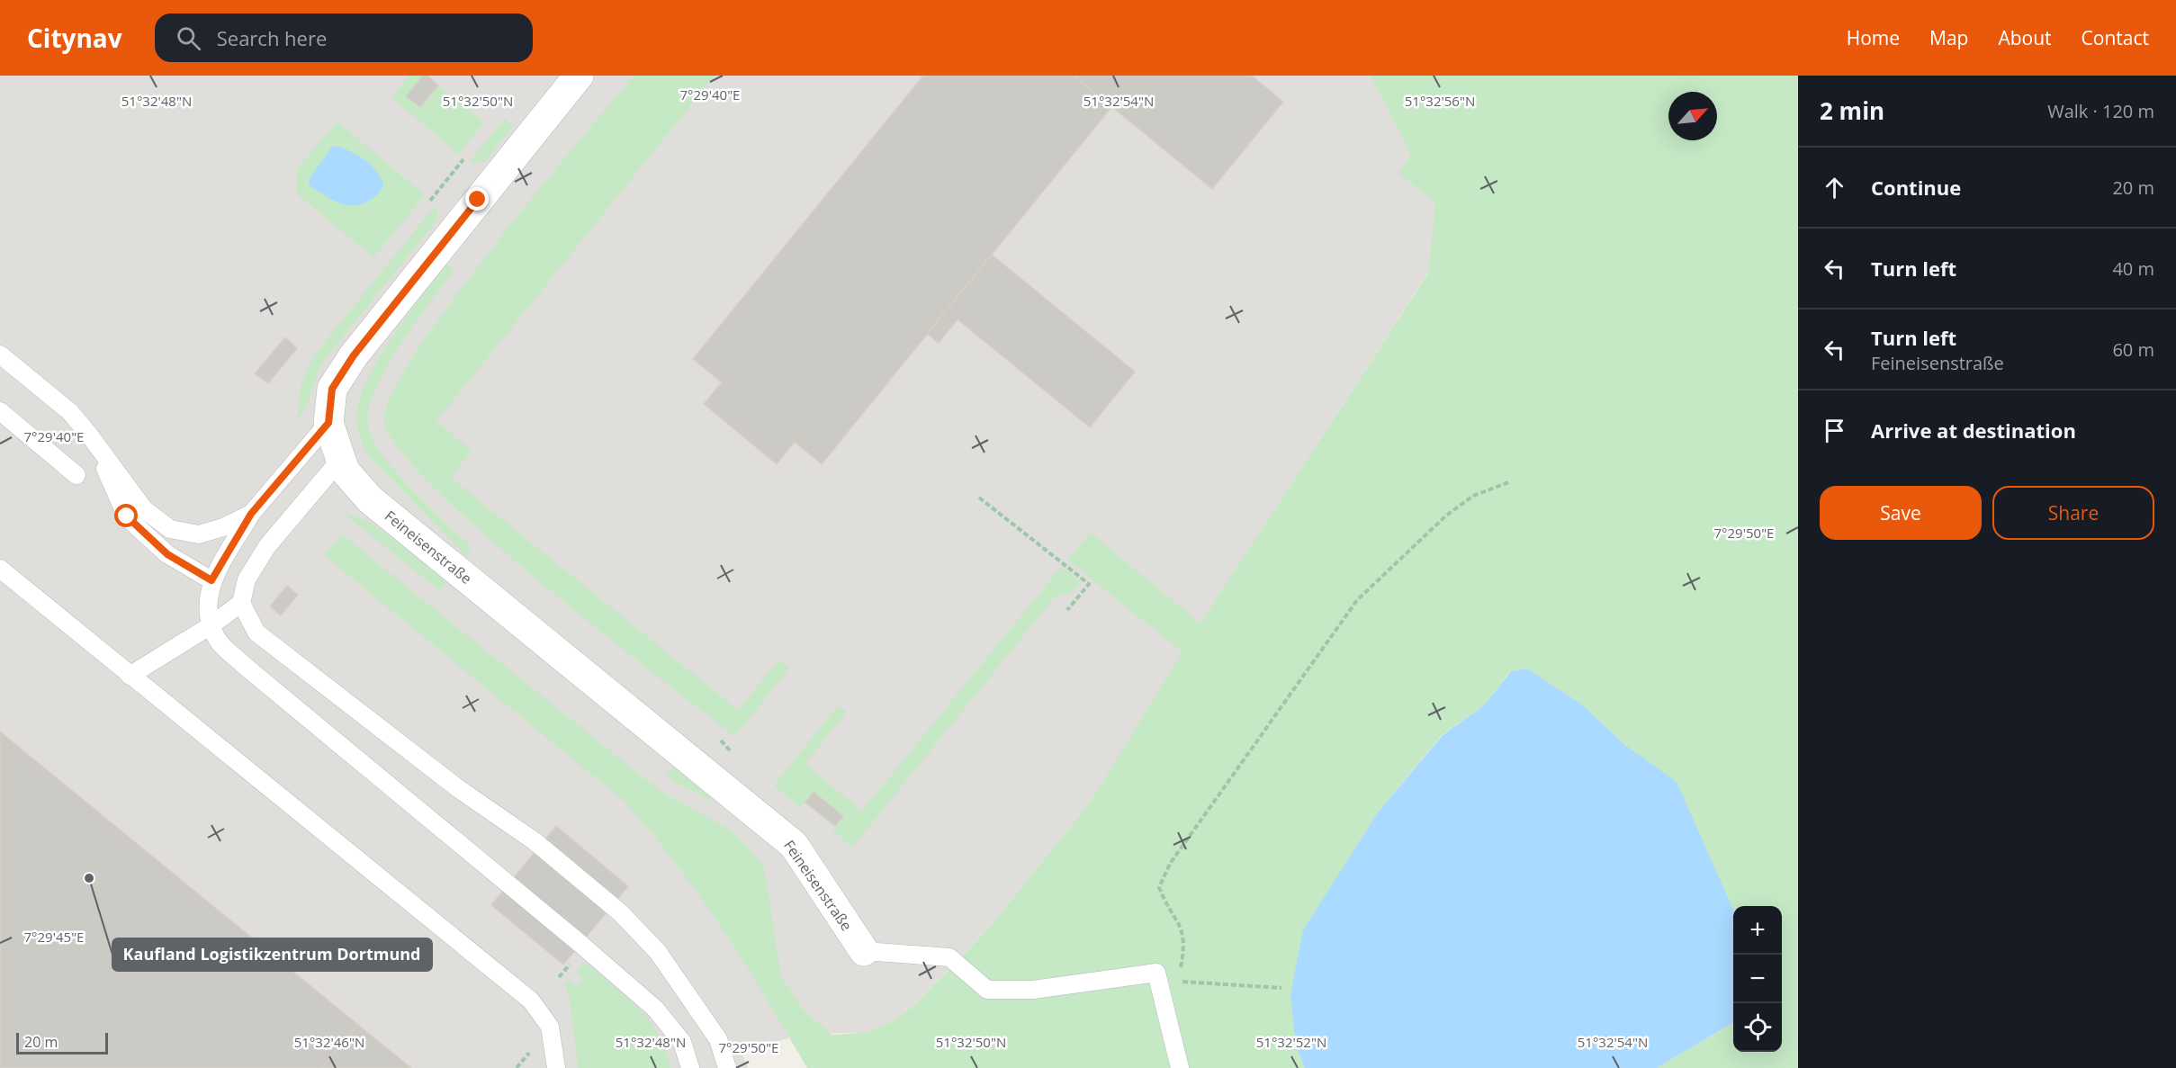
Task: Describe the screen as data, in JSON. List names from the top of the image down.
{
  "streets": {
    "street": ["Feineisenstraße"]
  },
  "places": ["Kaufland Logistikzentrum Dortmund"],
  "scale_bar": "20 m",
  "north": "top right",
  "page": {
    "header": "Citynav",
    "search": "Search here",
    "nav": [
      "Home",
      "Map",
      "About",
      "Contact"
    ],
    "heading": ["2 min", "Walk · 120 m"],
    "list": [
      ["Continue", "20 m"],
      ["Turn left", "40 m"],
      ["Turn left", "Feineisenstraße", "60 m"],
      "Arrive at destination"
    ],
    "buttons": ["Save", "Share"],
    "map_buttons": ["+", "−"],
    "scale": "20 m"
  },
  "coordinates": [
    "7°29'40\"E",
    "51°32'48\"N",
    "51°32'50\"N",
    "51°32'54\"N",
    "51°32'56\"N",
    "7°29'50\"E",
    "7°29'45\"E",
    "51°32'46\"N",
    "51°32'52\"N"
  ]
}
